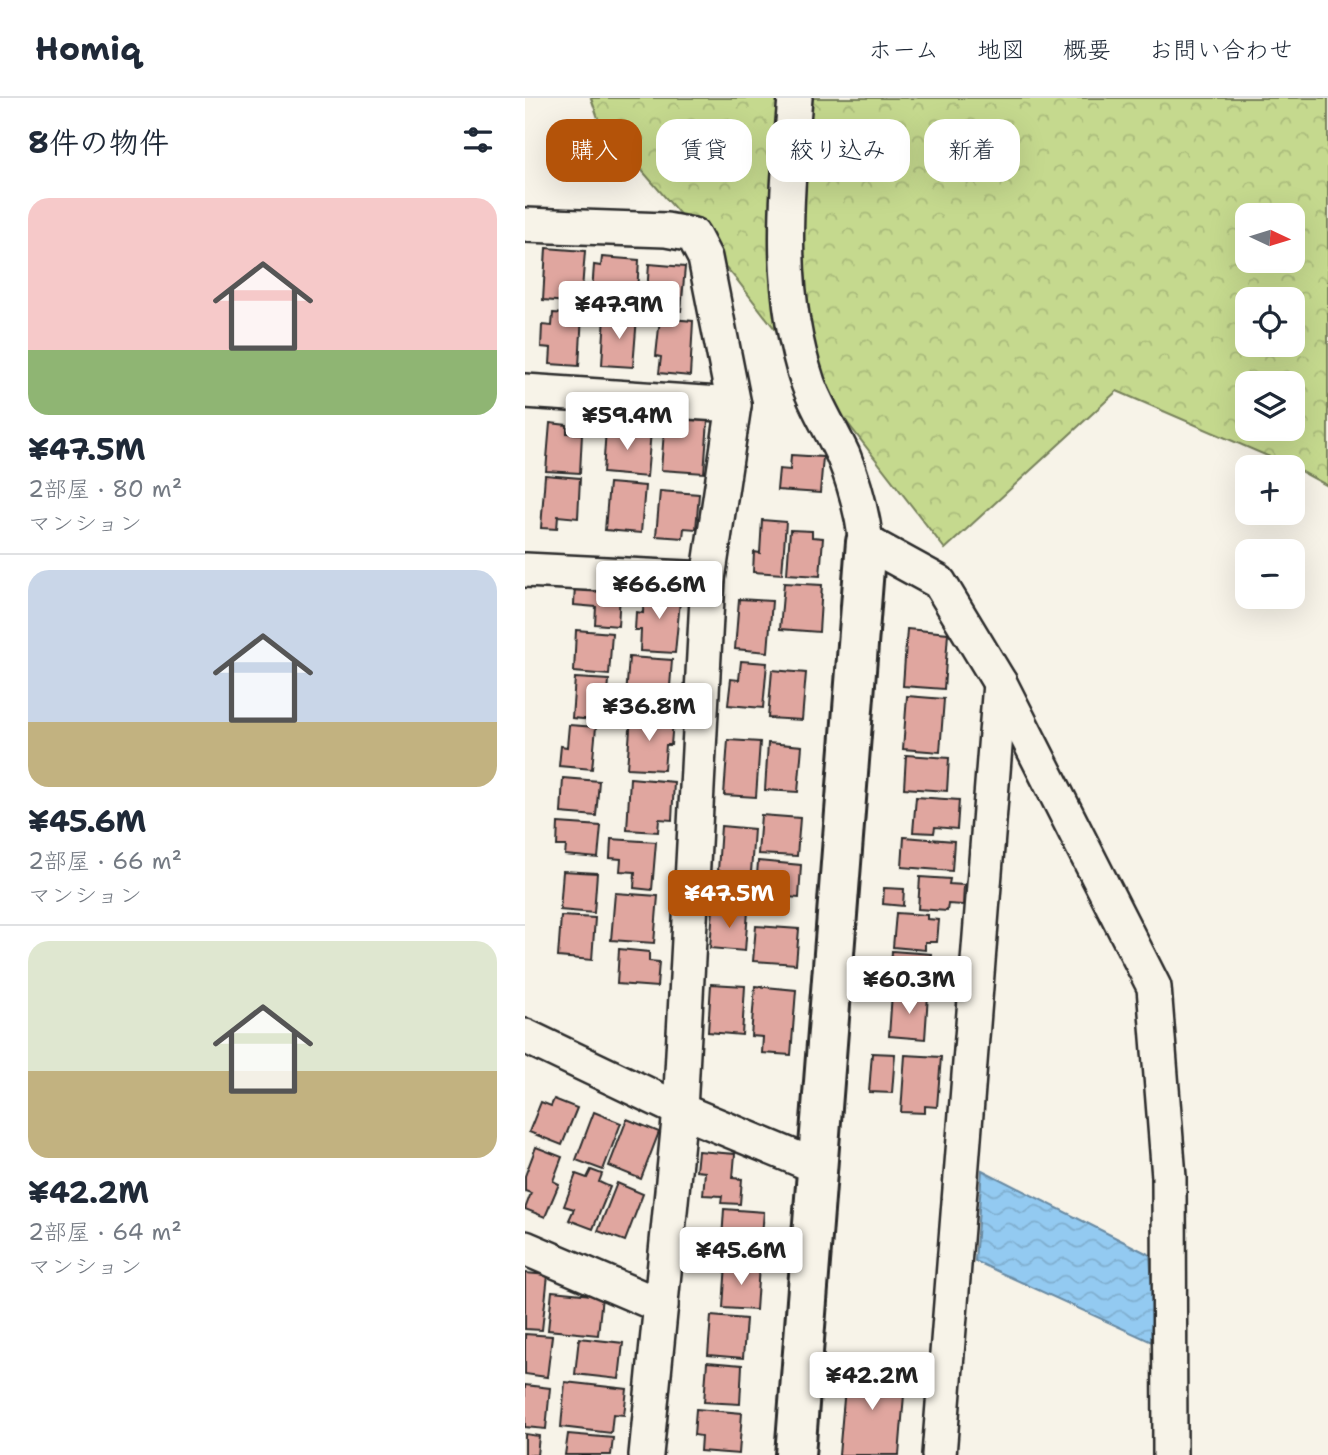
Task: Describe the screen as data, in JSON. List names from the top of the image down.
{
  "north": "right",
  "page": {
    "header": "Homiq",
    "nav": [
      "ホーム",
      "地図",
      "概要",
      "お問い合わせ"
    ],
    "heading": "8件の物件",
    "chip": [
      "購入",
      "賃貸",
      "絞り込み",
      "新着"
    ],
    "list": [
      {
        "name": "¥47.5M",
        "note": "2部屋 · 80 m² · マンション"
      },
      {
        "name": "¥45.6M",
        "note": "2部屋 · 66 m² · マンション"
      },
      {
        "name": "¥42.2M",
        "note": "2部屋 · 64 m² · マンション"
      }
    ],
    "map_buttons": ["+", "−"],
    "price": [
      "¥47.9M",
      "¥59.4M",
      "¥66.6M",
      "¥36.8M",
      "¥47.5M",
      "¥60.3M",
      "¥45.6M",
      "¥42.2M"
    ]
  }
}
